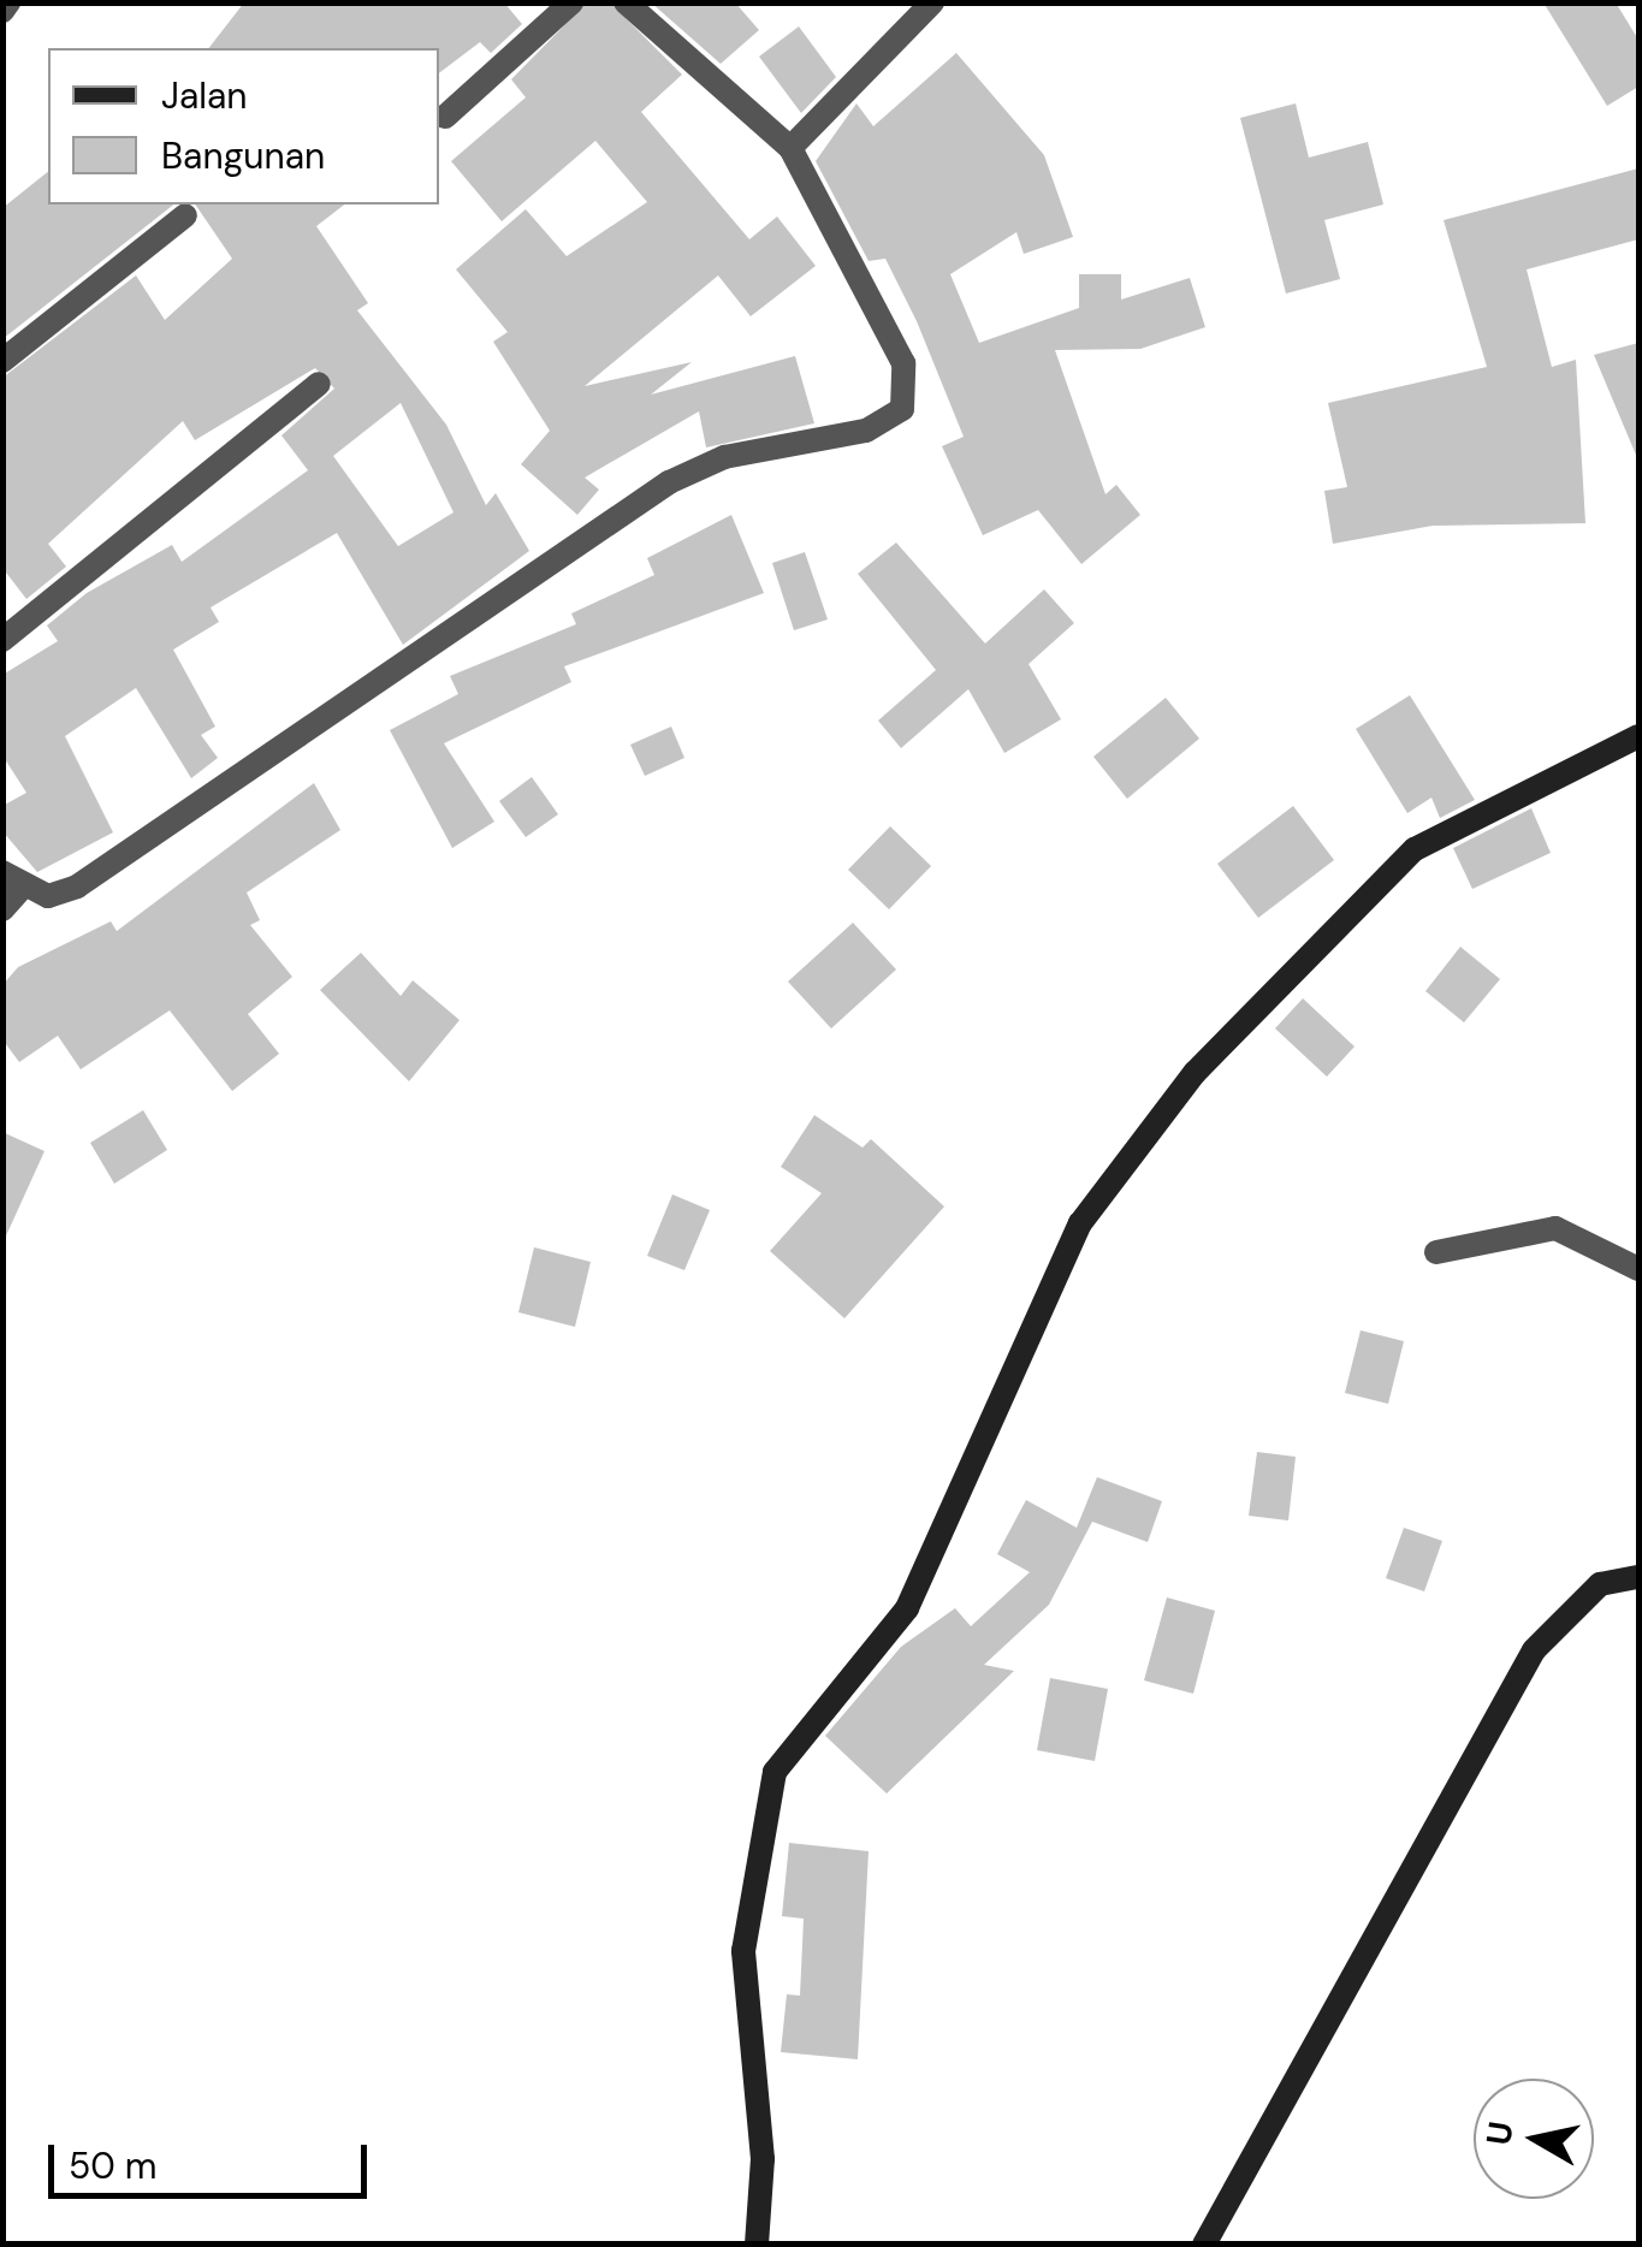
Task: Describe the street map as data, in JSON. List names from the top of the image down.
{
  "legend": ["Jalan", "Bangunan"],
  "scale_bar": "50 m",
  "north": "left"
}
